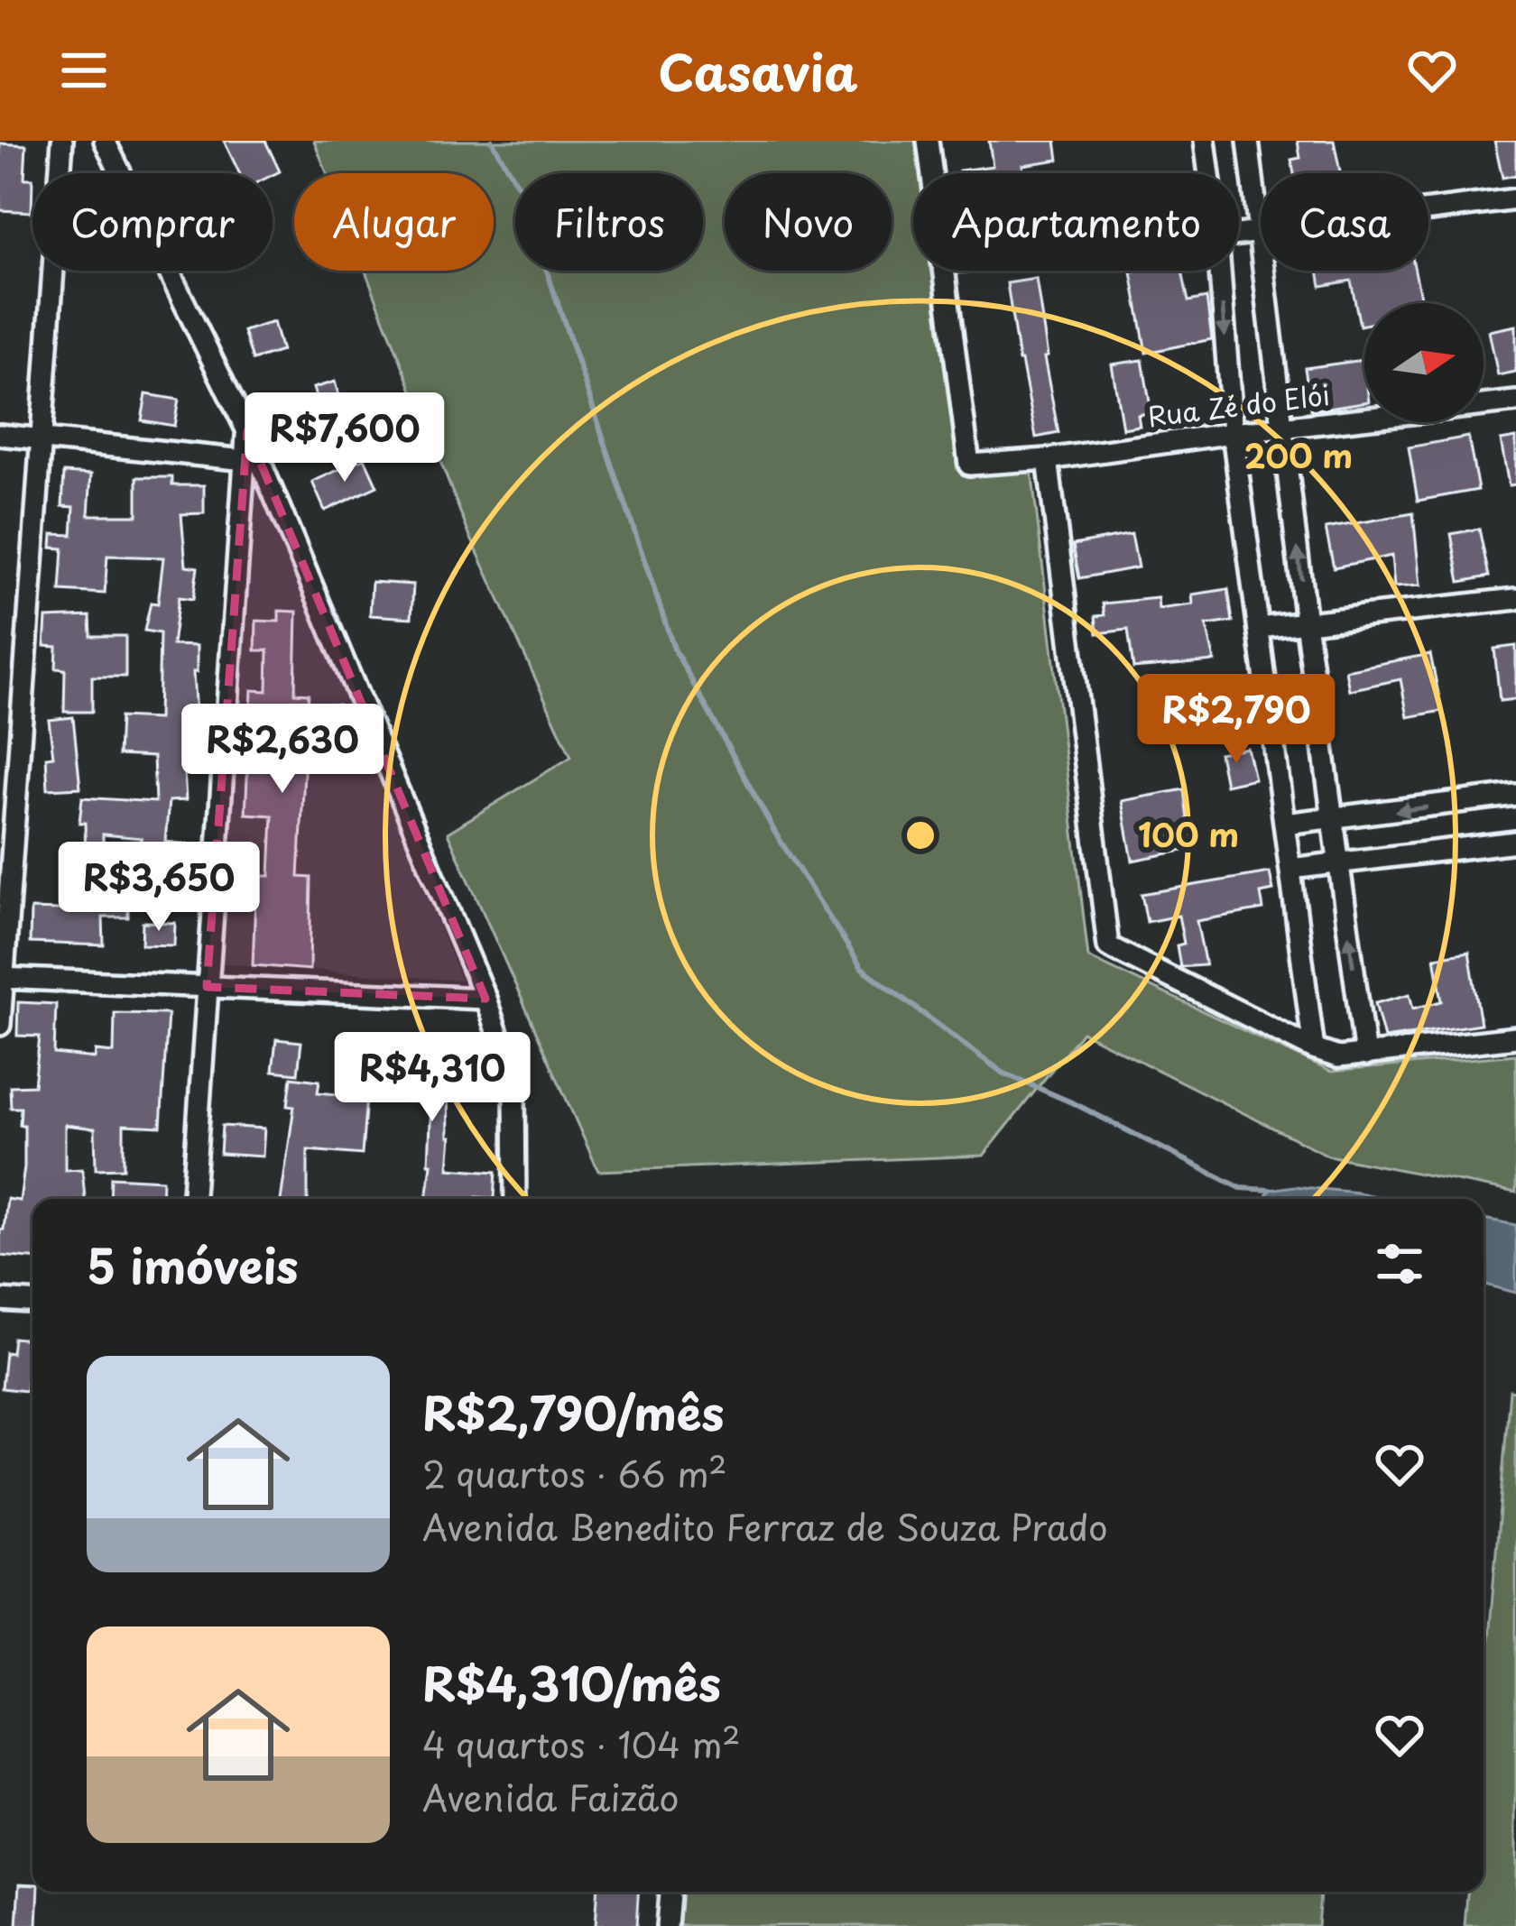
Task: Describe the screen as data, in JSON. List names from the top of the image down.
{
  "streets": {
    "street": ["Rua Zé do Elói"]
  },
  "north": "right",
  "page": {
    "header": "Casavia",
    "chip": [
      "Comprar",
      "Alugar",
      "Filtros",
      "Novo",
      "Apartamento",
      "Casa"
    ],
    "price": [
      "R$7,600",
      "R$2,790",
      "R$2,630",
      "R$3,650",
      "R$4,310"
    ],
    "heading": "5 imóveis",
    "list": [
      {
        "name": "R$2,790/mês",
        "note": "2 quartos · 66 m² · Avenida Benedito Ferraz de Souza Prado"
      },
      {
        "name": "R$4,310/mês",
        "note": "4 quartos · 104 m² · Avenida Faizão"
      }
    ]
  },
  "rings": ["200 m", "100 m"]
}
